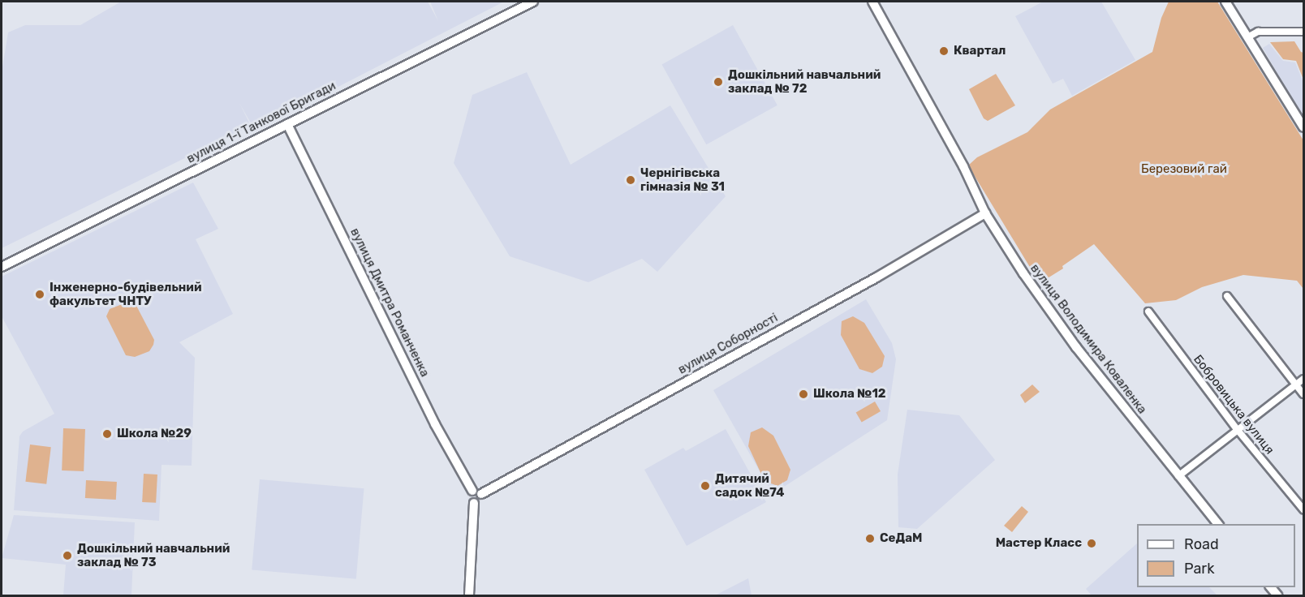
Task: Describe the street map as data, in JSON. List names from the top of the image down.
{
  "streets": {
    "street": [
      "вулиця 1-ї Танкової Бригади",
      "вулиця Дмитра Романченка",
      "вулиця Володимира Коваленка",
      "вулиця Соборності",
      "Бобровицька вулиця"
    ]
  },
  "crossings": [
    ["вулиця 1-ї Танкової Бригади", "вулиця Дмитра Романченка"],
    ["вулиця Дмитра Романченка", "вулиця Соборності"],
    ["вулиця Володимира Коваленка", "вулиця Соборності"]
  ],
  "parks": ["Березовий гай"],
  "places": [
    "Квартал",
    "Дошкільний навчальний заклад № 72",
    "Чернігівська гімназія № 31",
    "Інженерно-будівельний факультет ЧНТУ",
    "Школа №12",
    "Школа №29",
    "Дитячий садок №74",
    "СеДаМ",
    "Мастер Класс",
    "Дошкільний навчальний заклад № 73"
  ],
  "legend": ["Road", "Park"]
}
